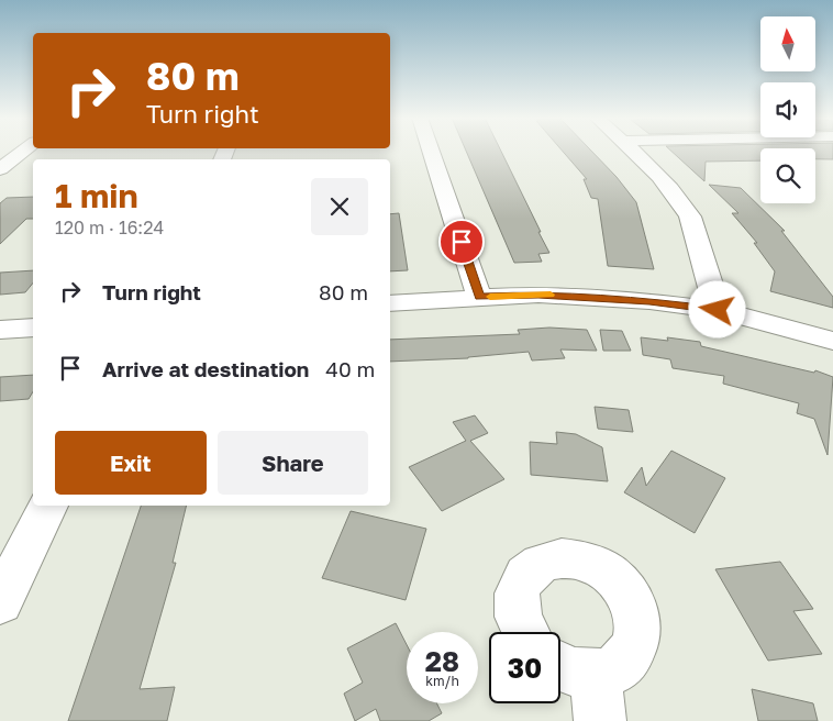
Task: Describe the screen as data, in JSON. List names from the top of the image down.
{
  "north": "top",
  "page": {
    "turn": ["80 m", "Turn right"],
    "heading": ["1 min", "120 m · 16:24"],
    "list": [
      {
        "name": "Turn right",
        "value": "80 m"
      },
      {
        "name": "Arrive at destination",
        "value": "40 m"
      }
    ],
    "buttons": ["Exit", "Share"],
    "speed": "28 km/h",
    "limit": "30"
  }
}
